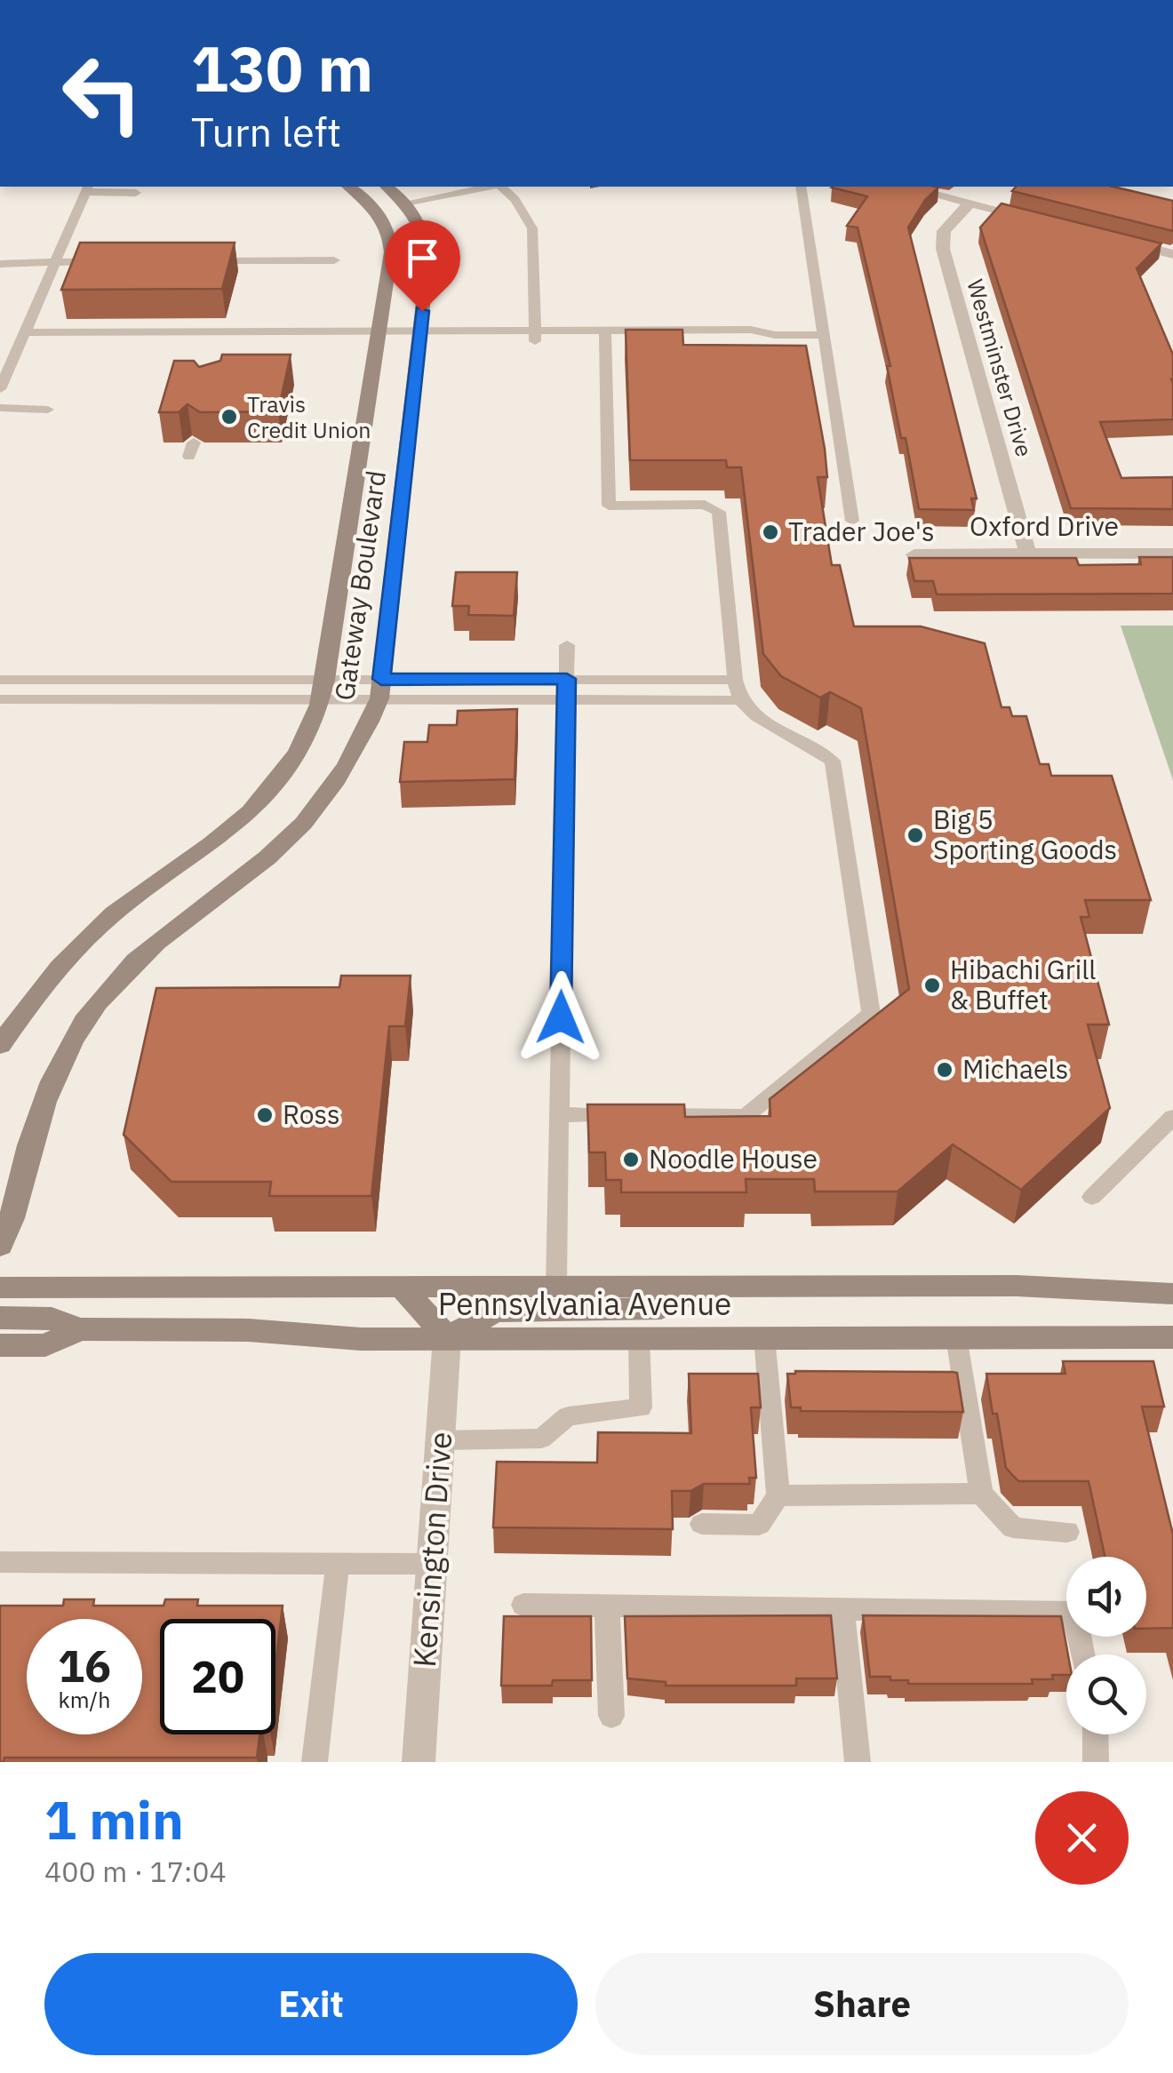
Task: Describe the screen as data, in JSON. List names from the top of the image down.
{
  "streets": {
    "street": [
      "Westminster Drive",
      "Oxford Drive",
      "Gateway Boulevard",
      "Pennsylvania Avenue",
      "Kensington Drive"
    ]
  },
  "crossings": [
    ["Westminster Drive", "Oxford Drive"],
    ["Pennsylvania Avenue", "Kensington Drive"]
  ],
  "places": [
    "Travis Credit Union",
    "Trader Joe's",
    "Big 5 Sporting Goods",
    "Hibachi Grill & Buffet",
    "Michaels",
    "Ross",
    "Noodle House"
  ],
  "page": {
    "turn": ["130 m", "Turn left"],
    "speed": "16 km/h",
    "limit": "20",
    "heading": ["1 min", "400 m · 17:04"],
    "buttons": ["Exit", "Share"]
  }
}
